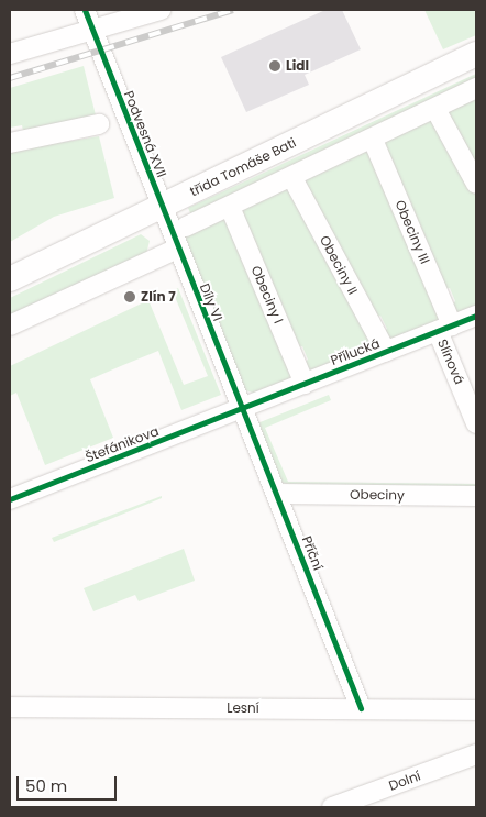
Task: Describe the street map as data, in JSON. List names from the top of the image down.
{
  "streets": {
    "main road": ["třída Tomáše Bati"],
    "street": [
      "Podvesná XVII",
      "Obeciny III",
      "Obeciny II",
      "Obeciny I",
      "Díly VI",
      "Přílucká",
      "Slínová",
      "Štefánikova",
      "Obeciny",
      "Příční",
      "Lesní",
      "Dolní"
    ]
  },
  "crossings": [
    ["Podvesná XVII", "třída Tomáše Bati"],
    ["Podvesná XVII", "Díly VI"],
    ["třída Tomáše Bati", "Díly VI"],
    ["Obeciny III", "Přílucká"],
    ["Obeciny III", "Slínová"],
    ["Obeciny II", "Přílucká"],
    ["Obeciny I", "Přílucká"],
    ["Díly VI", "Přílucká"],
    ["Díly VI", "Štefánikova"],
    ["Díly VI", "Příční"],
    ["Přílucká", "Slínová"],
    ["Přílucká", "Štefánikova"],
    ["Přílucká", "Příční"],
    ["Štefánikova", "Příční"],
    ["Obeciny", "Příční"],
    ["Příční", "Lesní"]
  ],
  "places": ["Lidl", "Zlín 7"],
  "scale_bar": "50 m"
}
